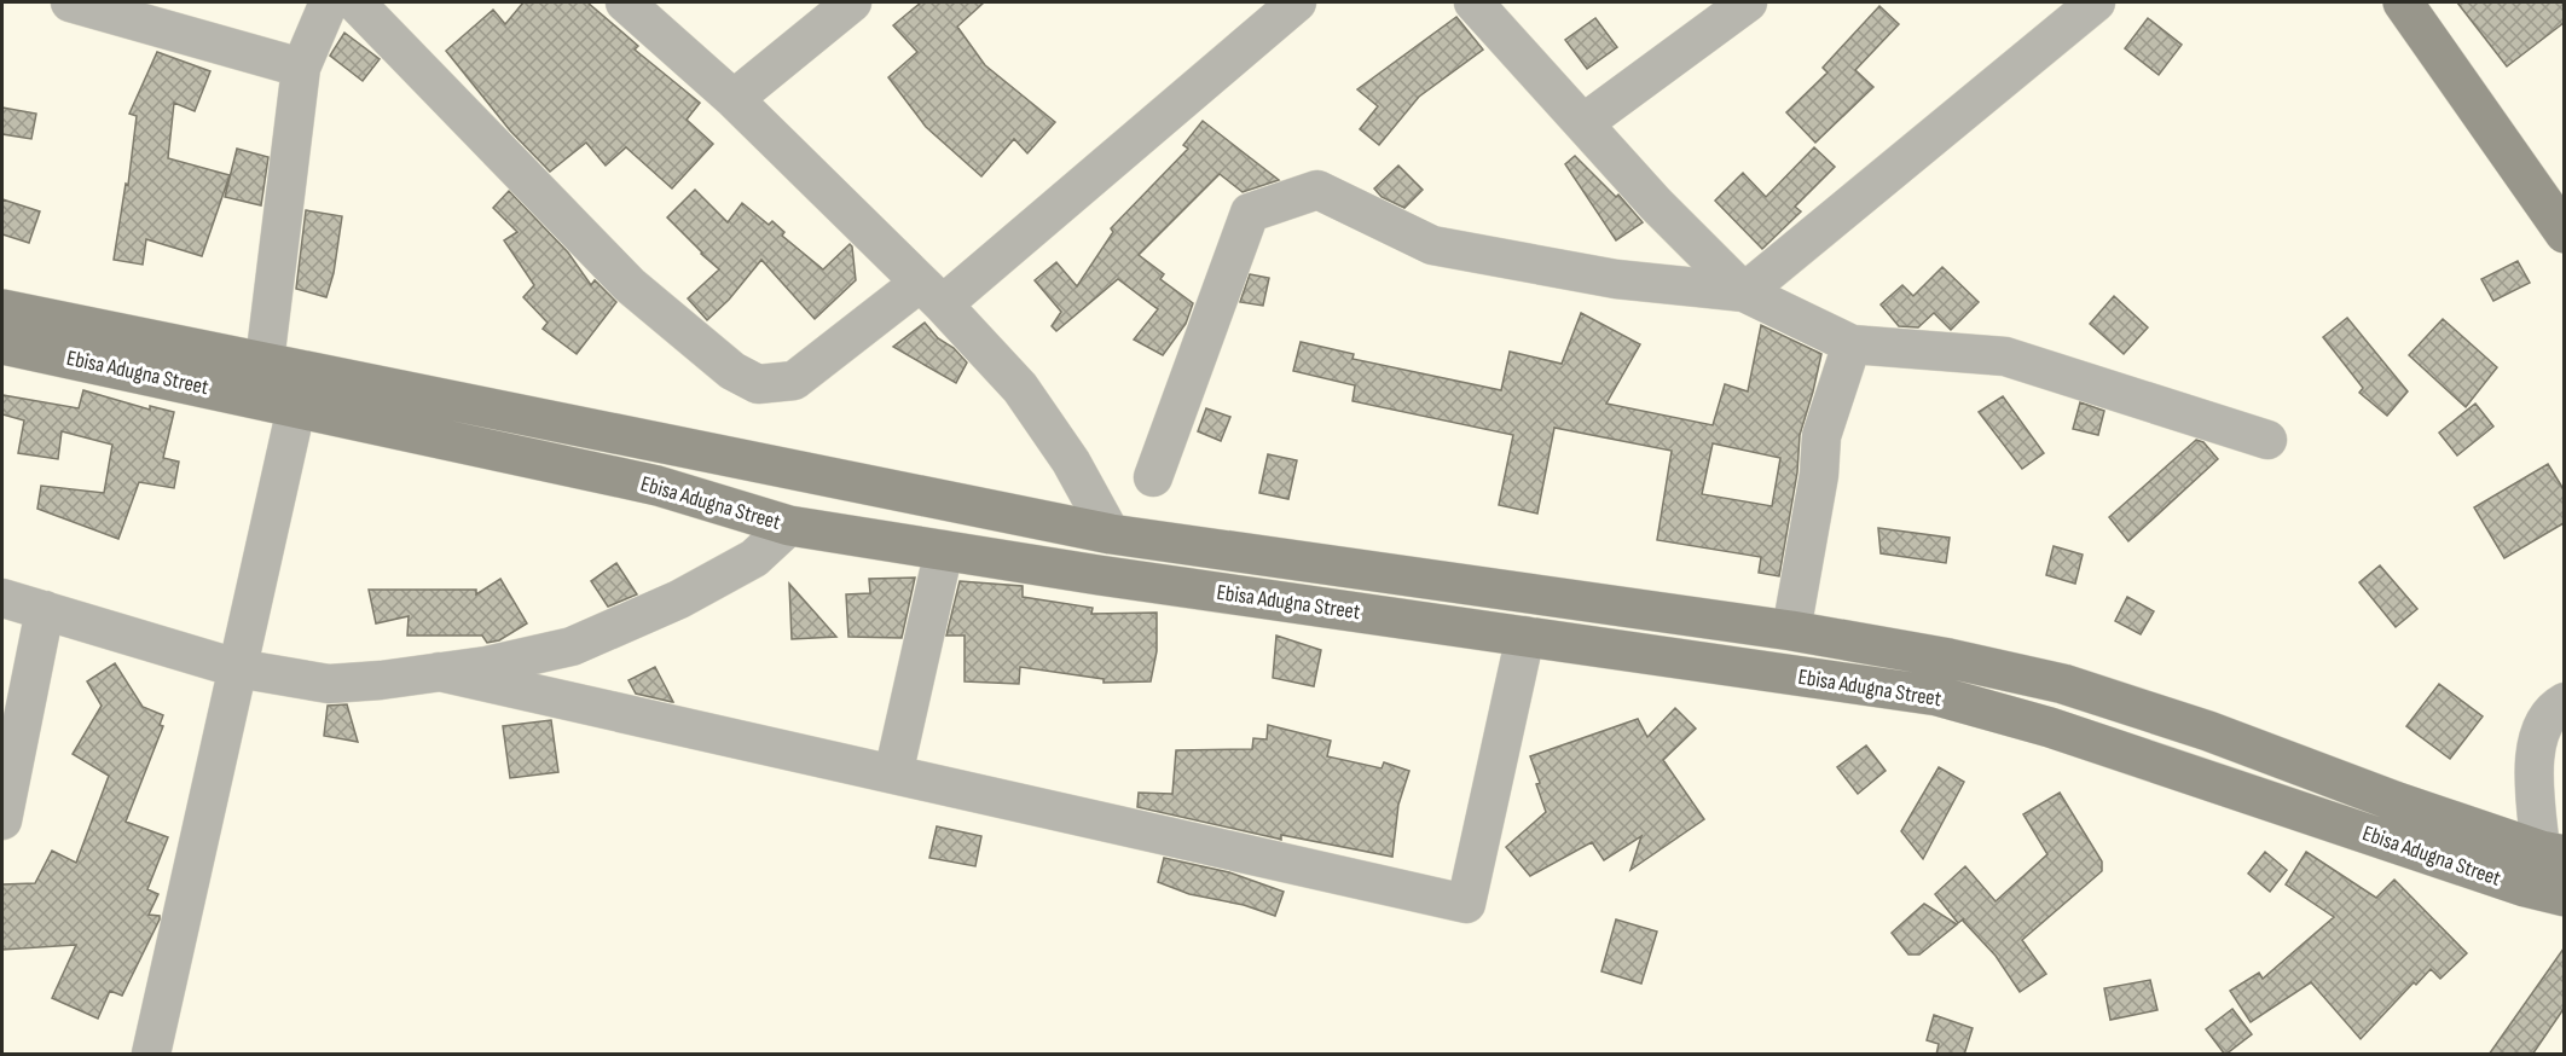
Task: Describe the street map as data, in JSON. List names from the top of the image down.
{
  "streets": {
    "main road": ["Ebisa Adugna Street"]
  }
}
